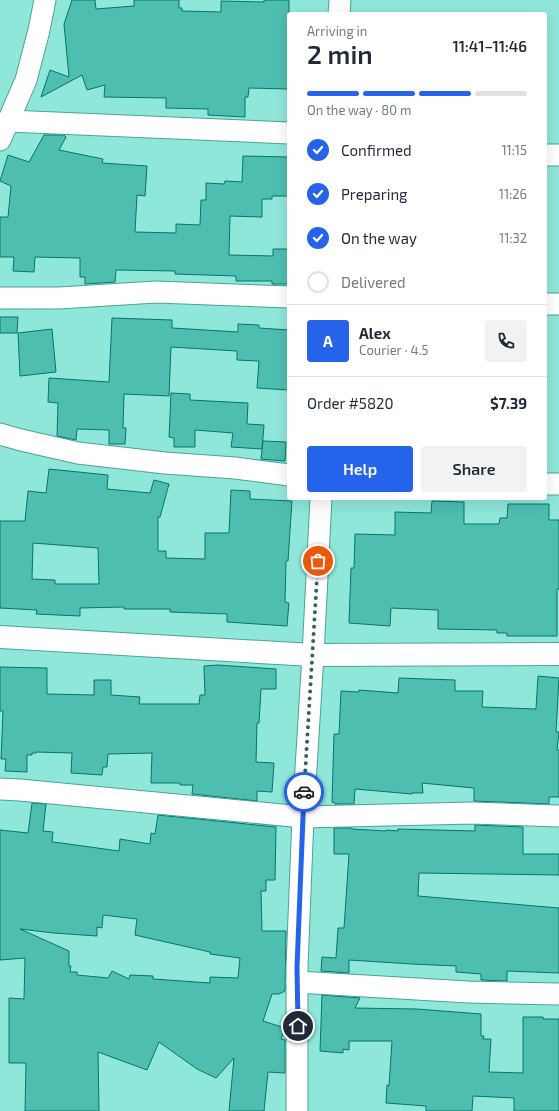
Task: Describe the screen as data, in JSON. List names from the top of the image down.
{
  "page": {
    "heading": ["2 min", "Arriving in", "11:41–11:46"],
    "panel": [
      "Alex",
      "Courier · 4.5",
      "Order #5820",
      "$7.39"
    ],
    "bar": "On the way · 80 m",
    "list": [
      ["Confirmed", "11:15"],
      ["Preparing", "11:26"],
      ["On the way", "11:32"],
      "Delivered"
    ],
    "round": "A",
    "buttons": ["Help", "Share"]
  }
}
